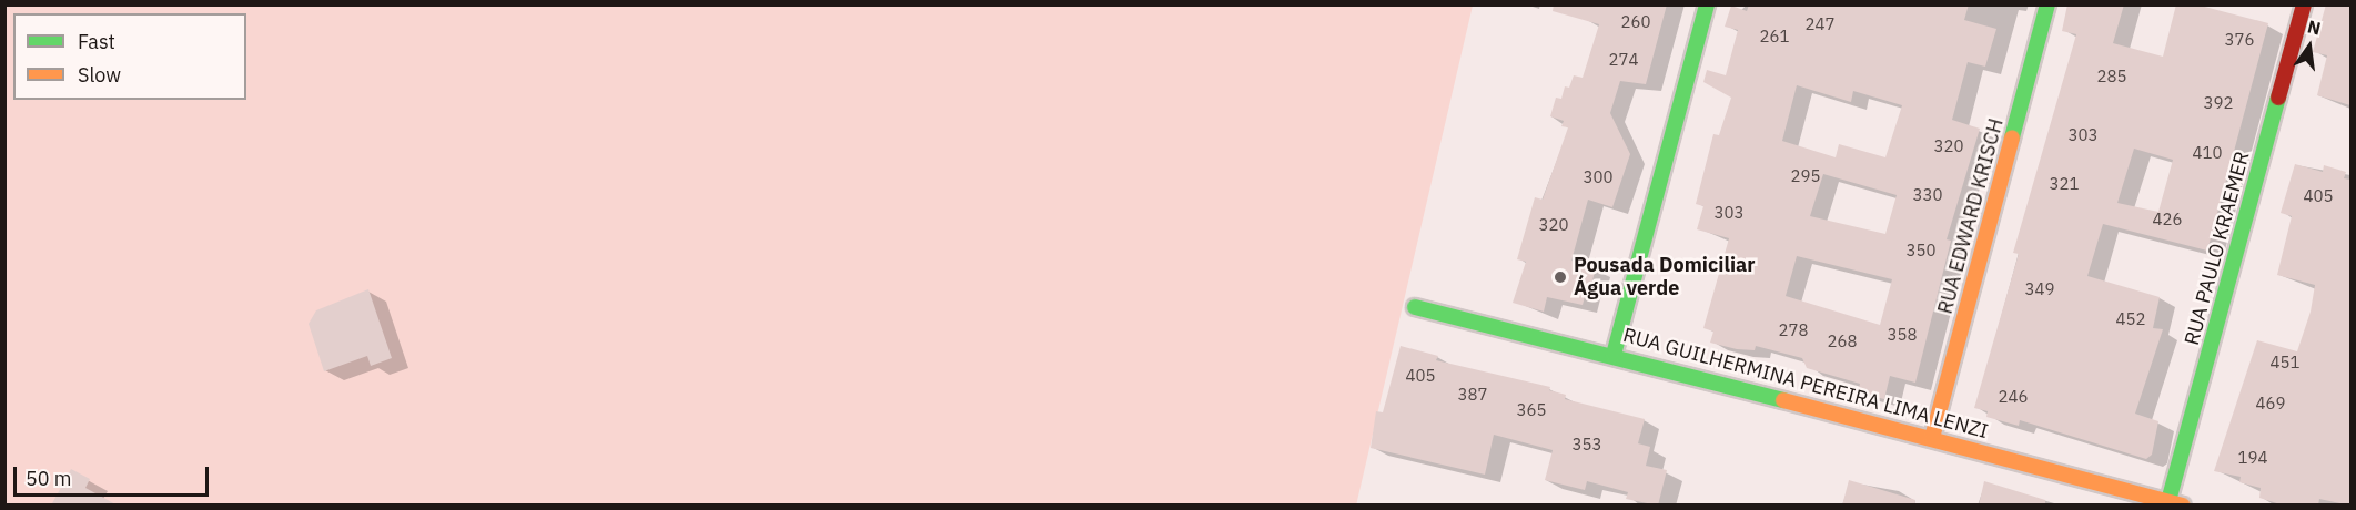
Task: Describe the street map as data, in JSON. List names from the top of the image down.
{
  "streets": {
    "street": ["RUA EDWARD KRISCH", "RUA PAULO KRAEMER", "RUA GUILHERMINA PEREIRA LIMA LENZI"]
  },
  "crossings": [
    ["RUA EDWARD KRISCH", "RUA GUILHERMINA PEREIRA LIMA LENZI"],
    ["RUA PAULO KRAEMER", "RUA GUILHERMINA PEREIRA LIMA LENZI"]
  ],
  "places": ["Pousada Domiciliar Água verde"],
  "house_numbers": [
    "260",
    "247",
    "261",
    "376",
    "274",
    "285",
    "392",
    "303",
    "320",
    "410",
    "295",
    "300",
    "321",
    "330",
    "405",
    "303",
    "426",
    "320",
    "350",
    "349",
    "452",
    "278",
    "358",
    "268",
    "451",
    "405",
    "387",
    "246",
    "469",
    "365",
    "353",
    "194"
  ],
  "legend": ["Fast", "Slow"],
  "scale_bar": "50 m",
  "north": "top"
}
